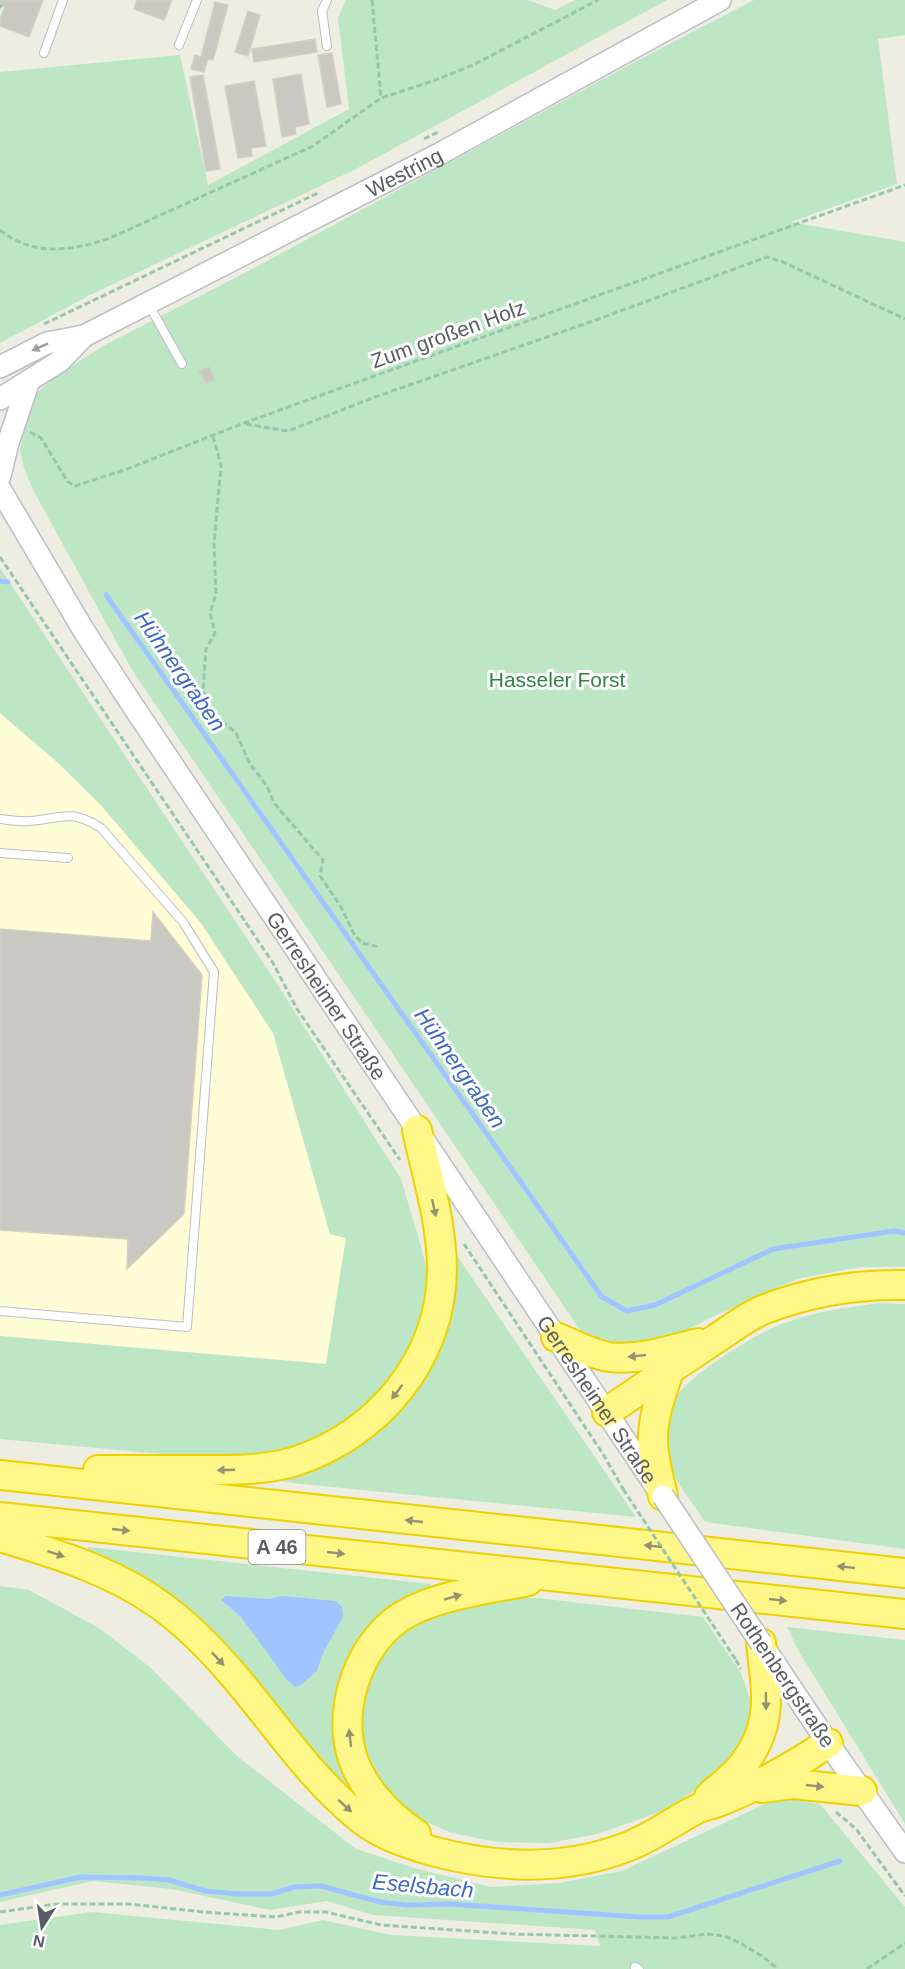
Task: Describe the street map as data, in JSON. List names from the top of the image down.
{
  "streets": {
    "highway": ["A 46"],
    "main road": ["Westring", "Gerresheimer Straße", "Rothenbergstraße"],
    "path": ["Zum großen Holz"]
  },
  "crossings": [
    ["Gerresheimer Straße", "Rothenbergstraße"]
  ],
  "water": ["Hühnergraben", "Eselsbach"],
  "parks": ["Hasseler Forst"],
  "north": "bottom"
}
